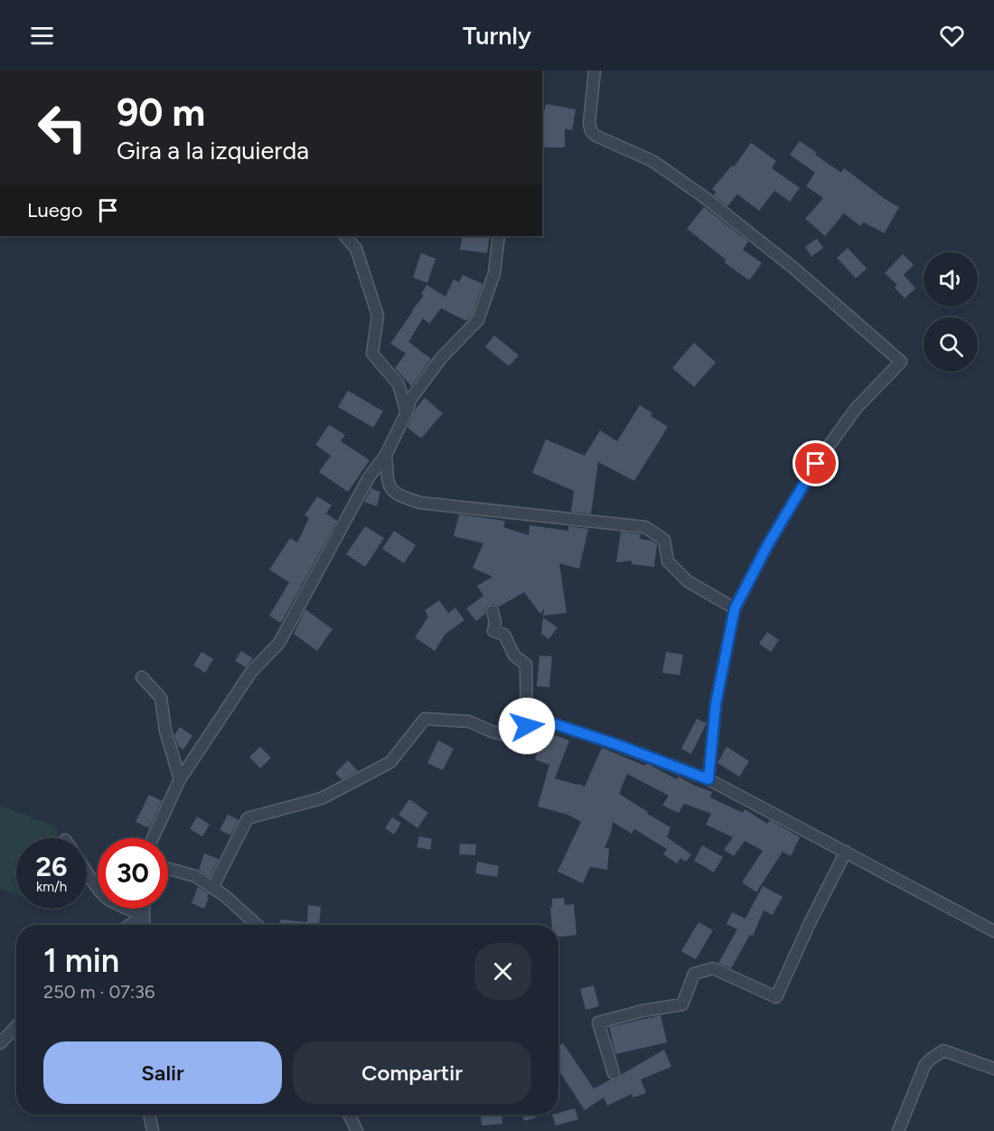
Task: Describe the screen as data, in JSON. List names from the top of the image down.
{
  "page": {
    "header": "Turnly",
    "turn": ["90 m", "Gira a la izquierda"],
    "then": "Luego",
    "speed": "26 km/h",
    "limit": "30",
    "heading": ["1 min", "250 m · 07:36"],
    "buttons": ["Salir", "Compartir"]
  }
}
